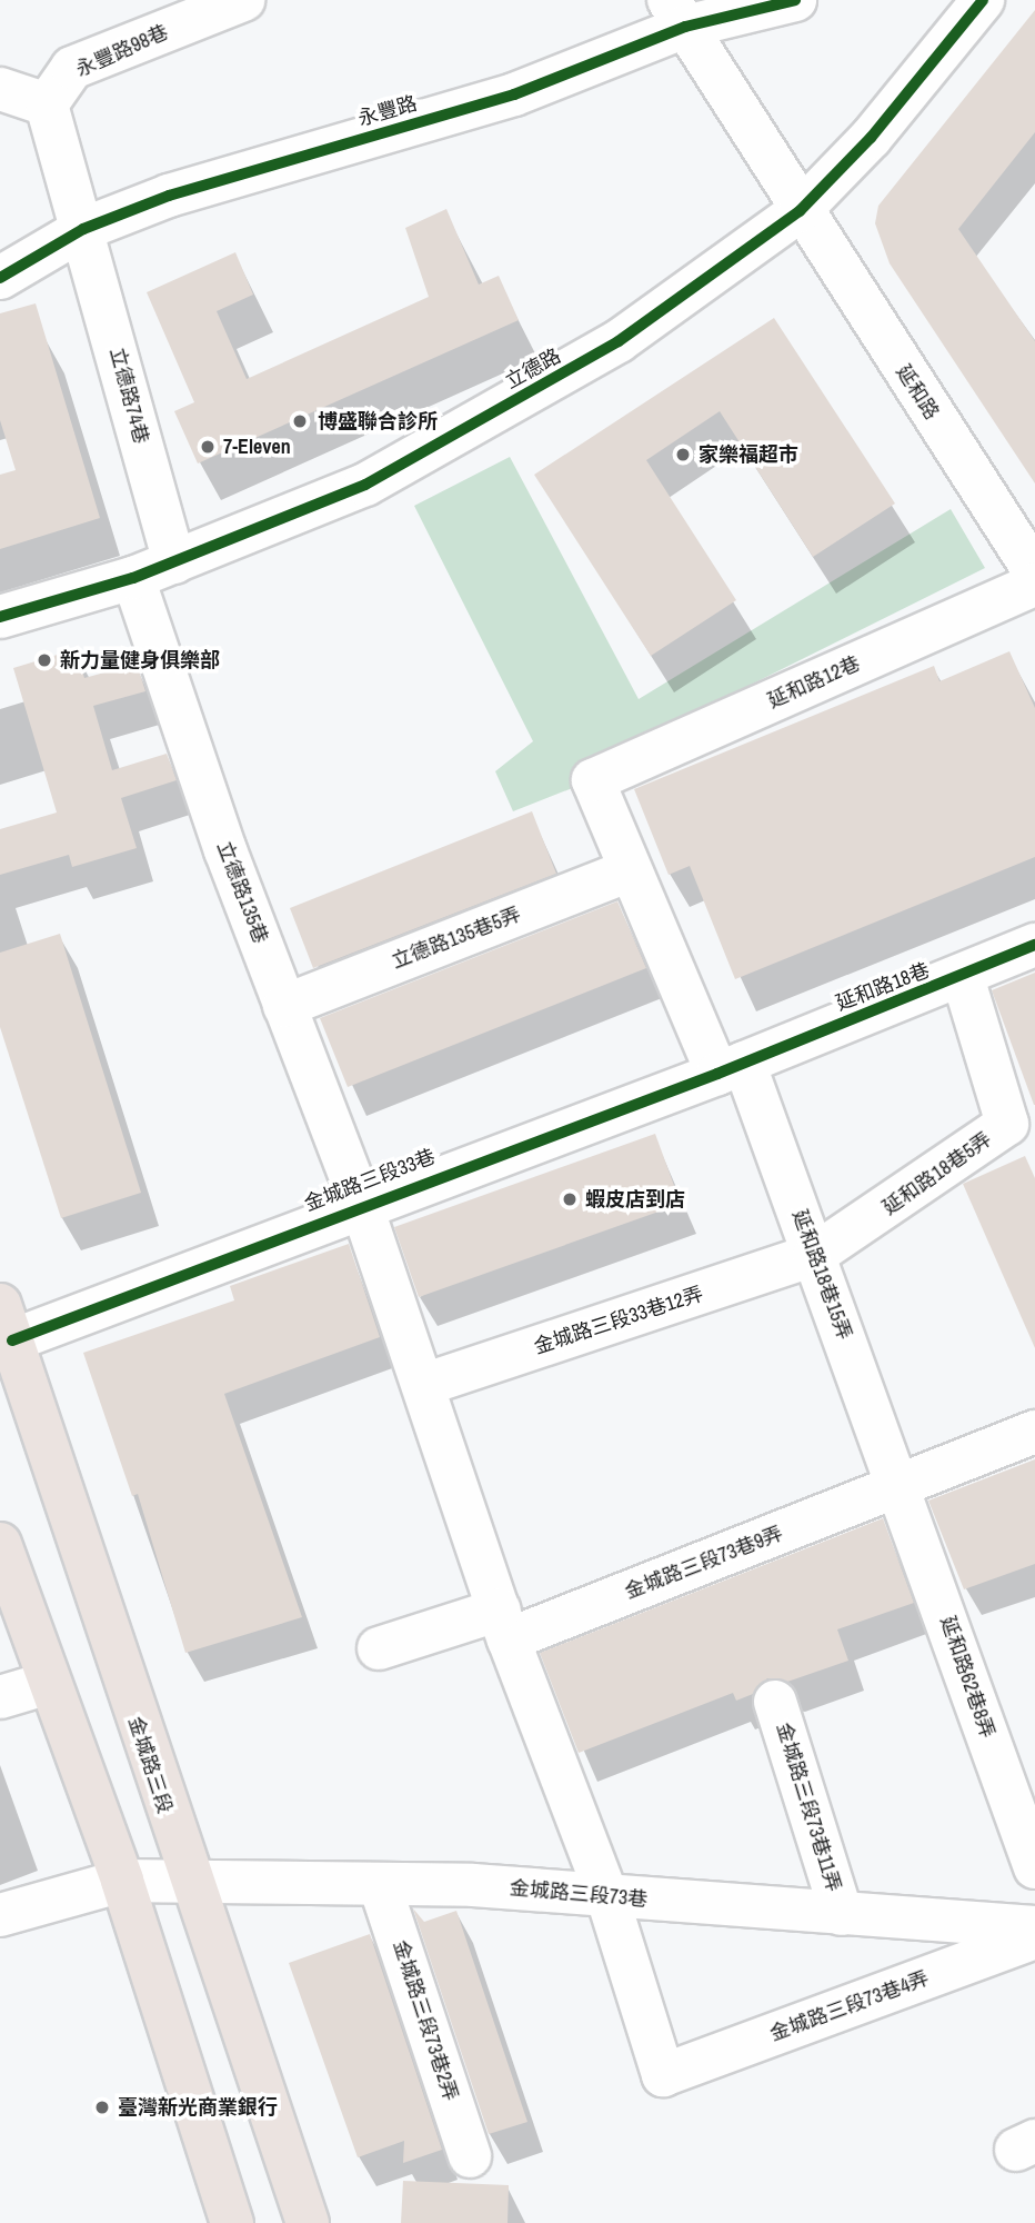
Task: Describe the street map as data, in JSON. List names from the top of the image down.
{
  "streets": {
    "main road": ["金城路三段"],
    "street": [
      "永豐路98巷",
      "永豐路",
      "立德路",
      "延和路",
      "立德路74巷",
      "延和路12巷",
      "立德路135巷",
      "立德路135巷5弄",
      "延和路18巷",
      "延和路18巷5弄",
      "金城路三段33巷",
      "延和路18巷15弄",
      "金城路三段33巷12弄",
      "金城路三段73巷9弄",
      "延和路62巷8弄",
      "金城路三段73巷11弄",
      "金城路三段73巷",
      "金城路三段73巷4弄",
      "金城路三段73巷2弄"
    ]
  },
  "crossings": [
    ["永豐路", "延和路"],
    ["永豐路", "立德路74巷"],
    ["立德路", "延和路"],
    ["立德路", "立德路74巷"],
    ["立德路", "立德路135巷"],
    ["延和路12巷", "延和路18巷15弄"],
    ["立德路135巷", "立德路135巷5弄"],
    ["立德路135巷", "金城路三段33巷"],
    ["立德路135巷", "金城路三段33巷12弄"],
    ["立德路135巷", "金城路三段73巷9弄"],
    ["立德路135巷", "金城路三段73巷"],
    ["立德路135巷", "金城路三段73巷4弄"],
    ["立德路135巷5弄", "延和路18巷15弄"],
    ["延和路18巷", "延和路18巷5弄"],
    ["延和路18巷", "金城路三段33巷"],
    ["延和路18巷", "延和路18巷15弄"],
    ["延和路18巷5弄", "延和路18巷15弄"],
    ["延和路18巷5弄", "金城路三段33巷12弄"],
    ["金城路三段33巷", "延和路18巷15弄"],
    ["金城路三段33巷", "金城路三段"],
    ["延和路18巷15弄", "金城路三段33巷12弄"],
    ["延和路18巷15弄", "金城路三段73巷9弄"],
    ["延和路18巷15弄", "延和路62巷8弄"],
    ["金城路三段73巷9弄", "延和路62巷8弄"],
    ["金城路三段", "金城路三段73巷"],
    ["金城路三段73巷11弄", "金城路三段73巷"],
    ["金城路三段73巷", "金城路三段73巷2弄"]
  ],
  "places": [
    "博盛聯合診所",
    "7-Eleven",
    "家樂福超市",
    "新力量健身俱樂部",
    "蝦皮店到店",
    "臺灣新光商業銀行"
  ]
}
